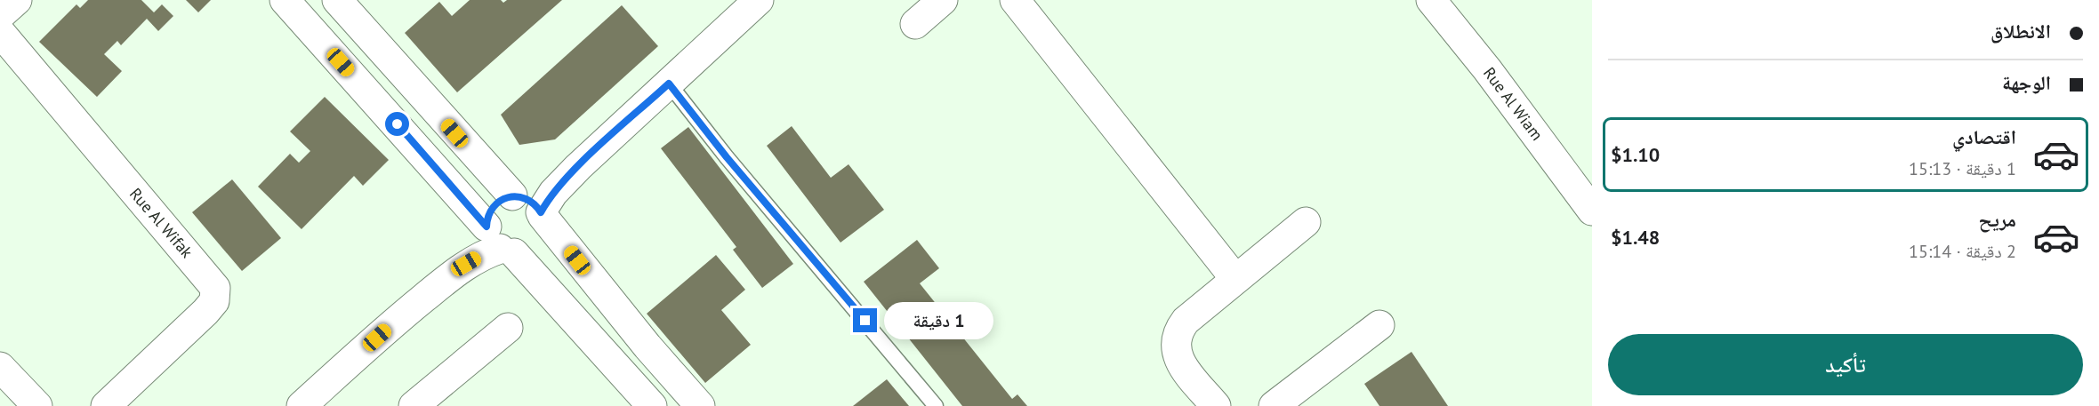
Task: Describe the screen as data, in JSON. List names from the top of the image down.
{
  "streets": {
    "street": ["Rue Al Wiam", "Rue Al Wifak"]
  },
  "page": {
    "banner": ["الانطلاق", "الوجهة"],
    "list": [
      {
        "name": "اقتصادي",
        "note": "1 دقيقة · 15:13",
        "value": "$1.10"
      },
      {
        "name": "مريح",
        "note": "2 دقيقة · 15:14",
        "value": "$1.48"
      }
    ],
    "bubble": "1 دقيقة",
    "buttons": "تأكيد"
  }
}
